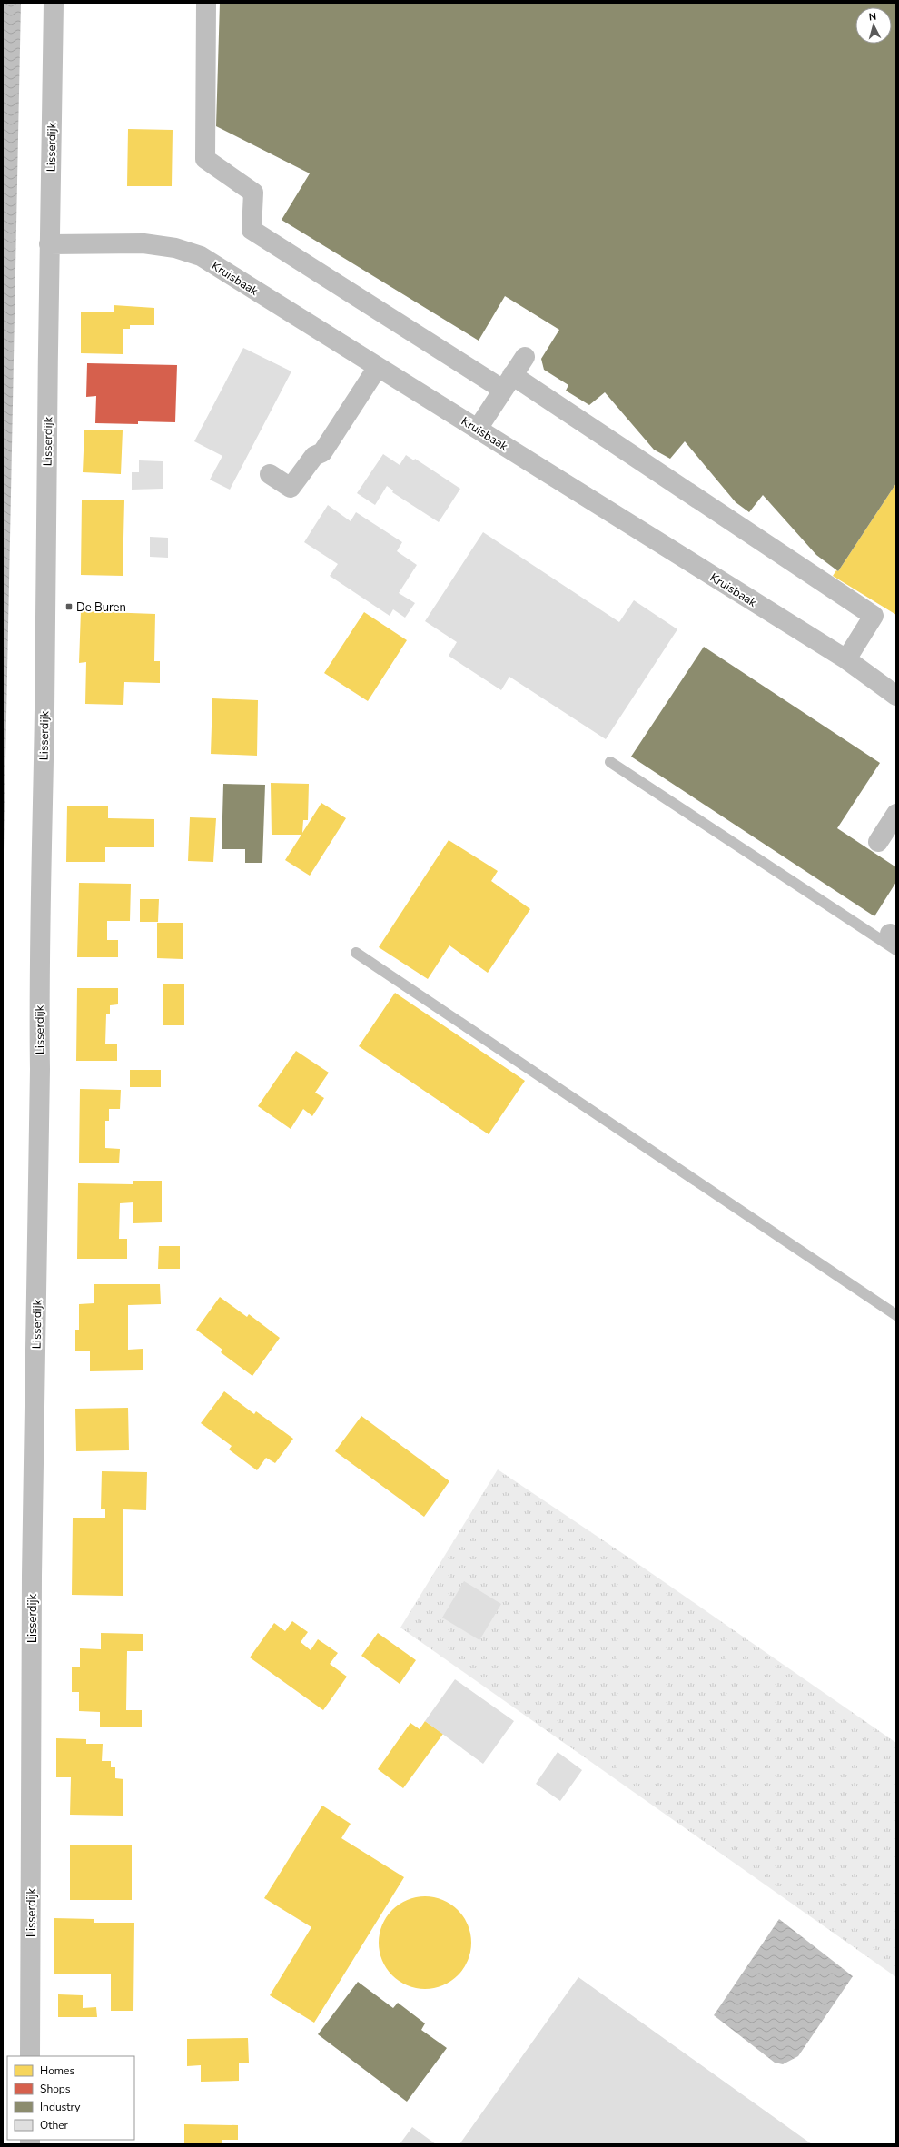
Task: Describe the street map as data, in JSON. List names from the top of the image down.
{
  "streets": {
    "street": ["Lisserdijk", "Kruisbaak"]
  },
  "crossings": [
    ["Lisserdijk", "Kruisbaak"]
  ],
  "places": {
    "transit": ["De Buren"]
  },
  "legend": [
    "Homes",
    "Shops",
    "Industry",
    "Other"
  ],
  "north": "top"
}
